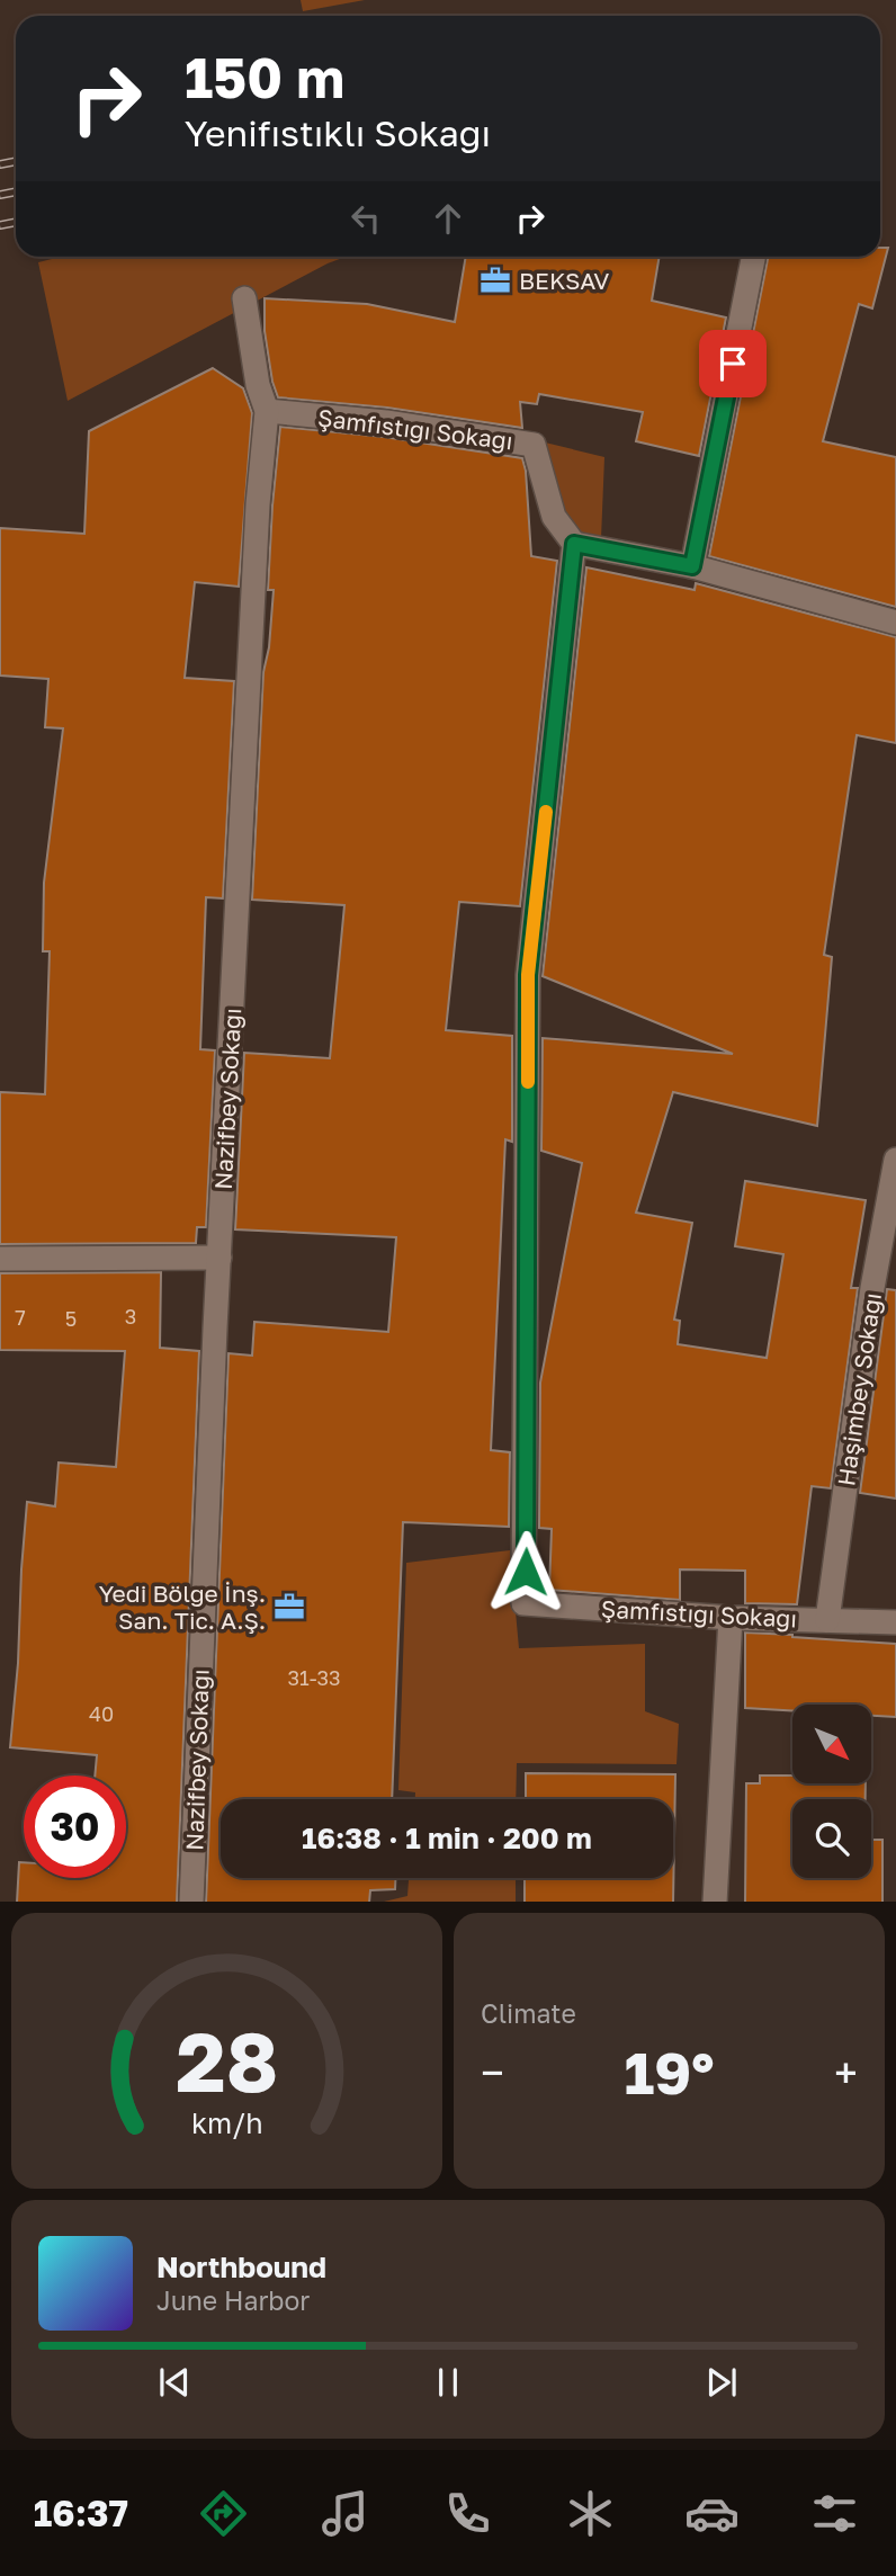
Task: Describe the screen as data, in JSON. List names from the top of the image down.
{
  "streets": {
    "street": ["Şamfıstığı Sokağı", "Nazifbey Sokağı", "Haşimbey Sokağı"]
  },
  "crossings": [
    ["Şamfıstığı Sokağı", "Nazifbey Sokağı"],
    ["Şamfıstığı Sokağı", "Haşimbey Sokağı"]
  ],
  "places": {
    "office": ["BEKSAV", "Yedi Bölge İnş. San. Tic. A.Ş."]
  },
  "house_numbers": [
    "3",
    "7",
    "5",
    "31-33",
    "40"
  ],
  "north": "bottom right",
  "page": {
    "turn": ["150 m", "Yenifıstıklı Sokağı"],
    "limit": "30",
    "trip": "16:38 · 1 min · 200 m",
    "tile": "Climate",
    "heat": ["−", "19°", "+"],
    "song": ["Northbound", "June Harbor"],
    "tabs": "16:37",
    "gauge": ["28", "km/h"]
  }
}
